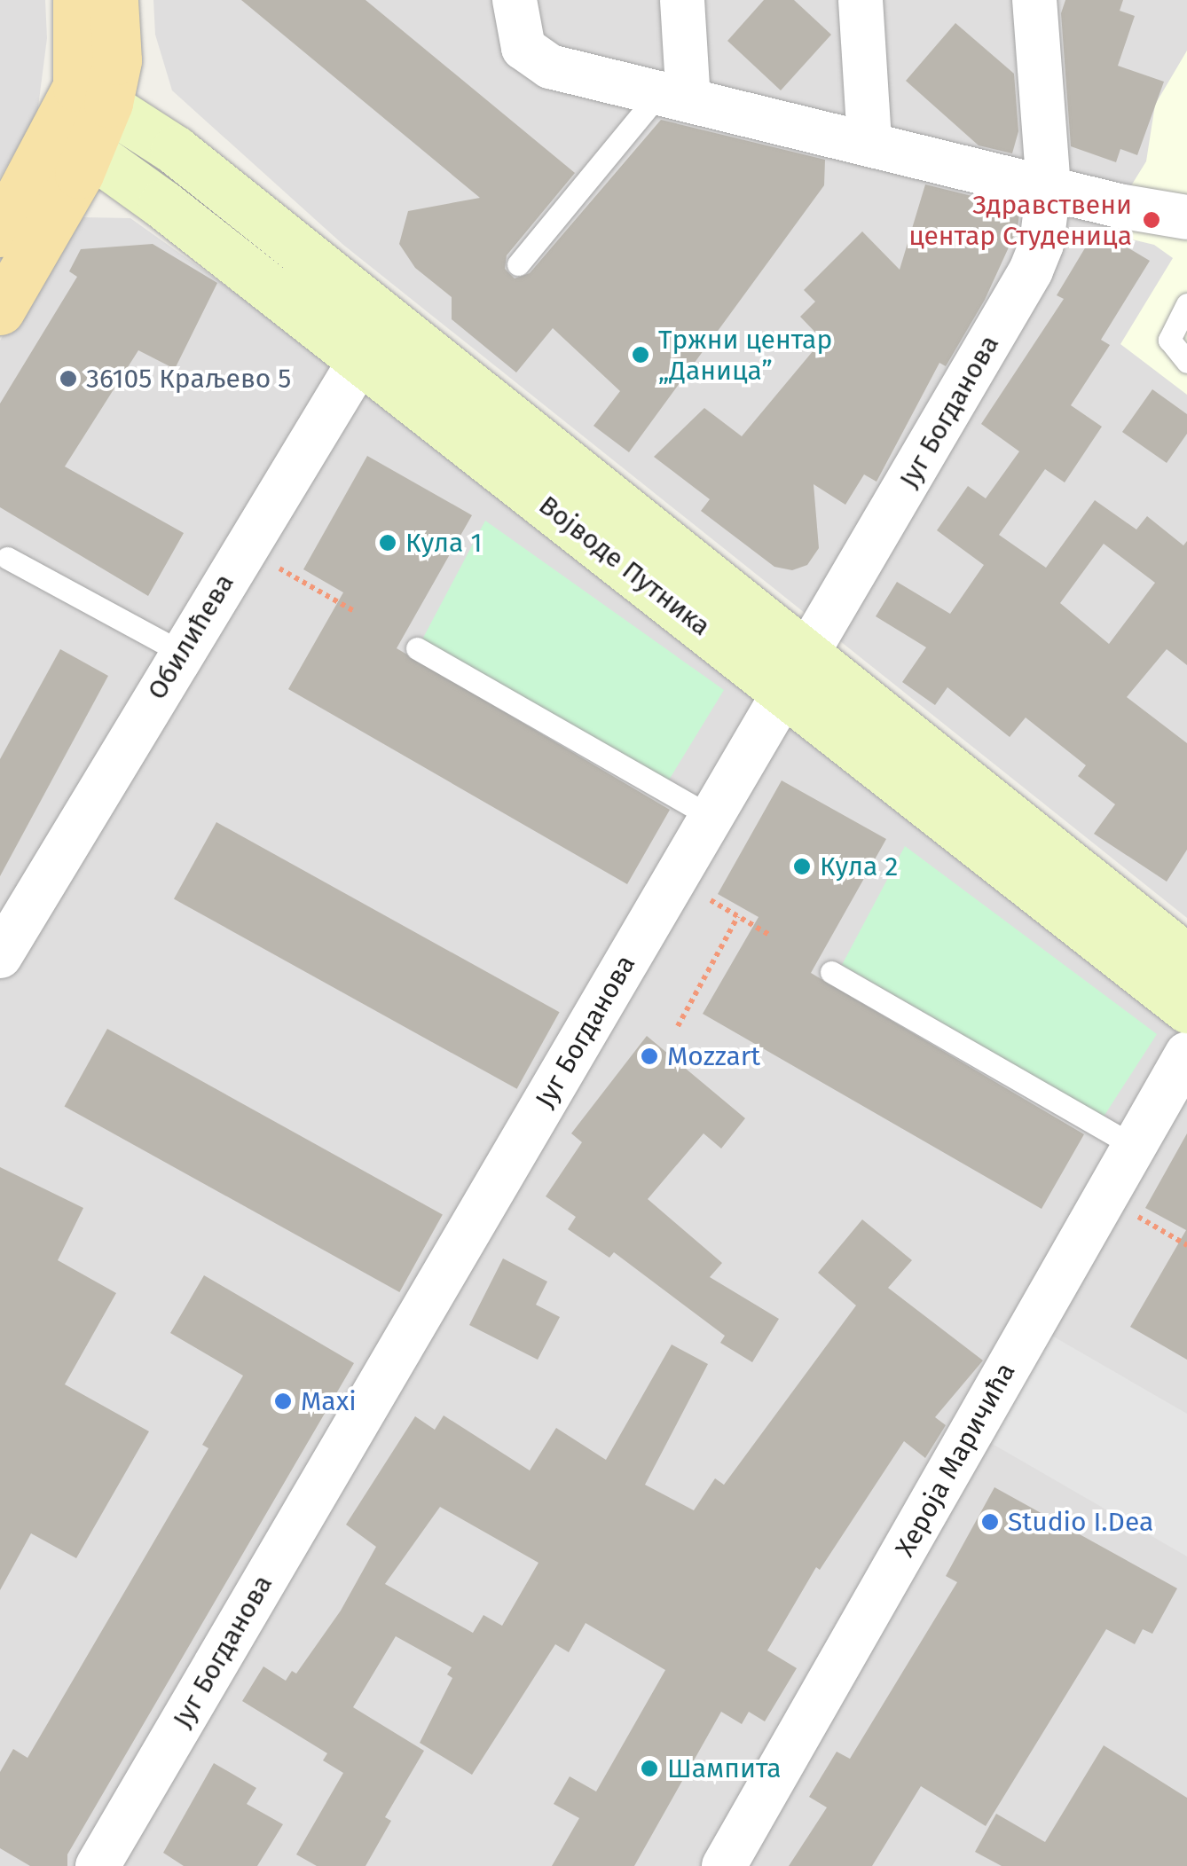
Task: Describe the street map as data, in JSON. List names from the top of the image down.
{
  "streets": {
    "main road": ["Војводе Путника"],
    "street": ["Југ Богданова", "Обилићева", "Хероја Маричића"]
  },
  "crossings": [
    ["Југ Богданова", "Војводе Путника"],
    ["Војводе Путника", "Обилићева"]
  ],
  "places": [
    "Здравствени центар Студеница",
    "Тржни центар „Даница”",
    "36105 Краљево 5",
    "Кула 1",
    "Кула 2",
    "Mozzart",
    "Maxi",
    "Studio I.Dea",
    "Шампита"
  ]
}
